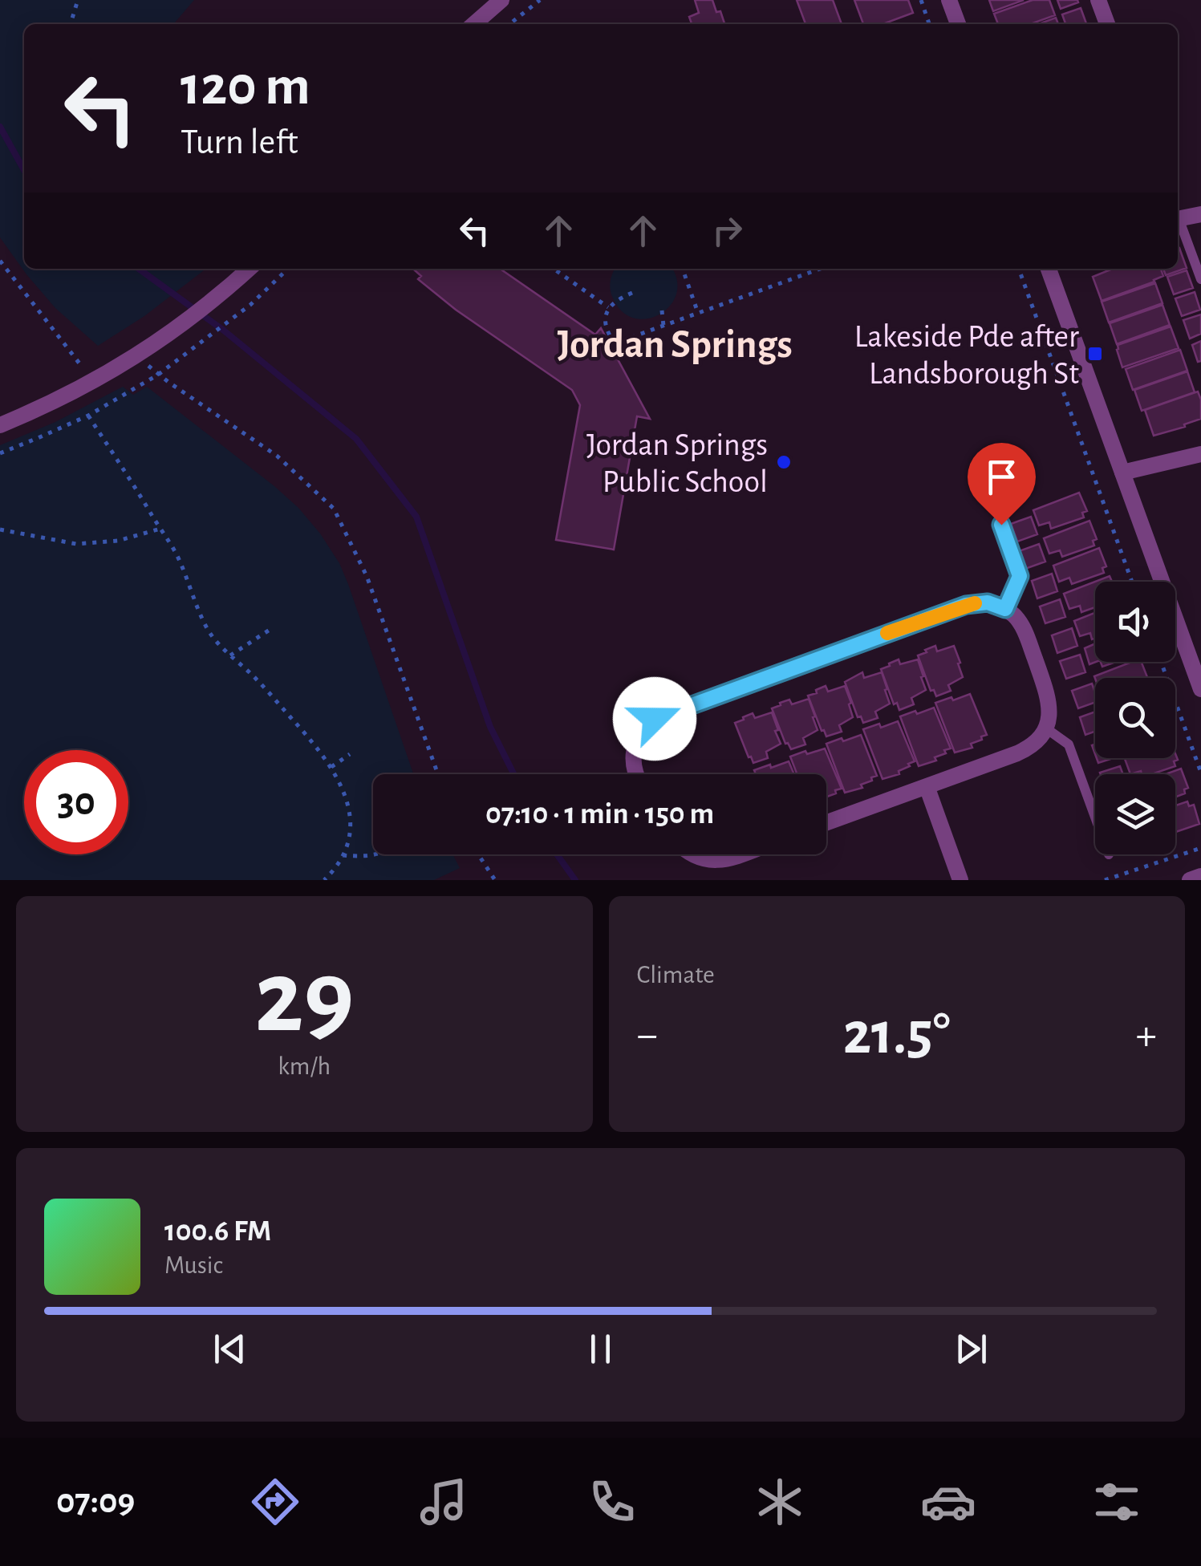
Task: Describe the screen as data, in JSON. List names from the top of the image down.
{
  "districts": ["Jordan Springs"],
  "places": {
    "transit": ["Lakeside Pde after Landsborough St"],
    "other": ["Jordan Springs Public School"]
  },
  "page": {
    "turn": ["120 m", "Turn left"],
    "limit": "30",
    "trip": "07:10 · 1 min · 150 m",
    "tile": [
      ["29", "km/h"],
      "Climate"
    ],
    "heat": ["−", "21.5°", "+"],
    "song": ["100.6 FM", "Music"],
    "tabs": "07:09"
  }
}
